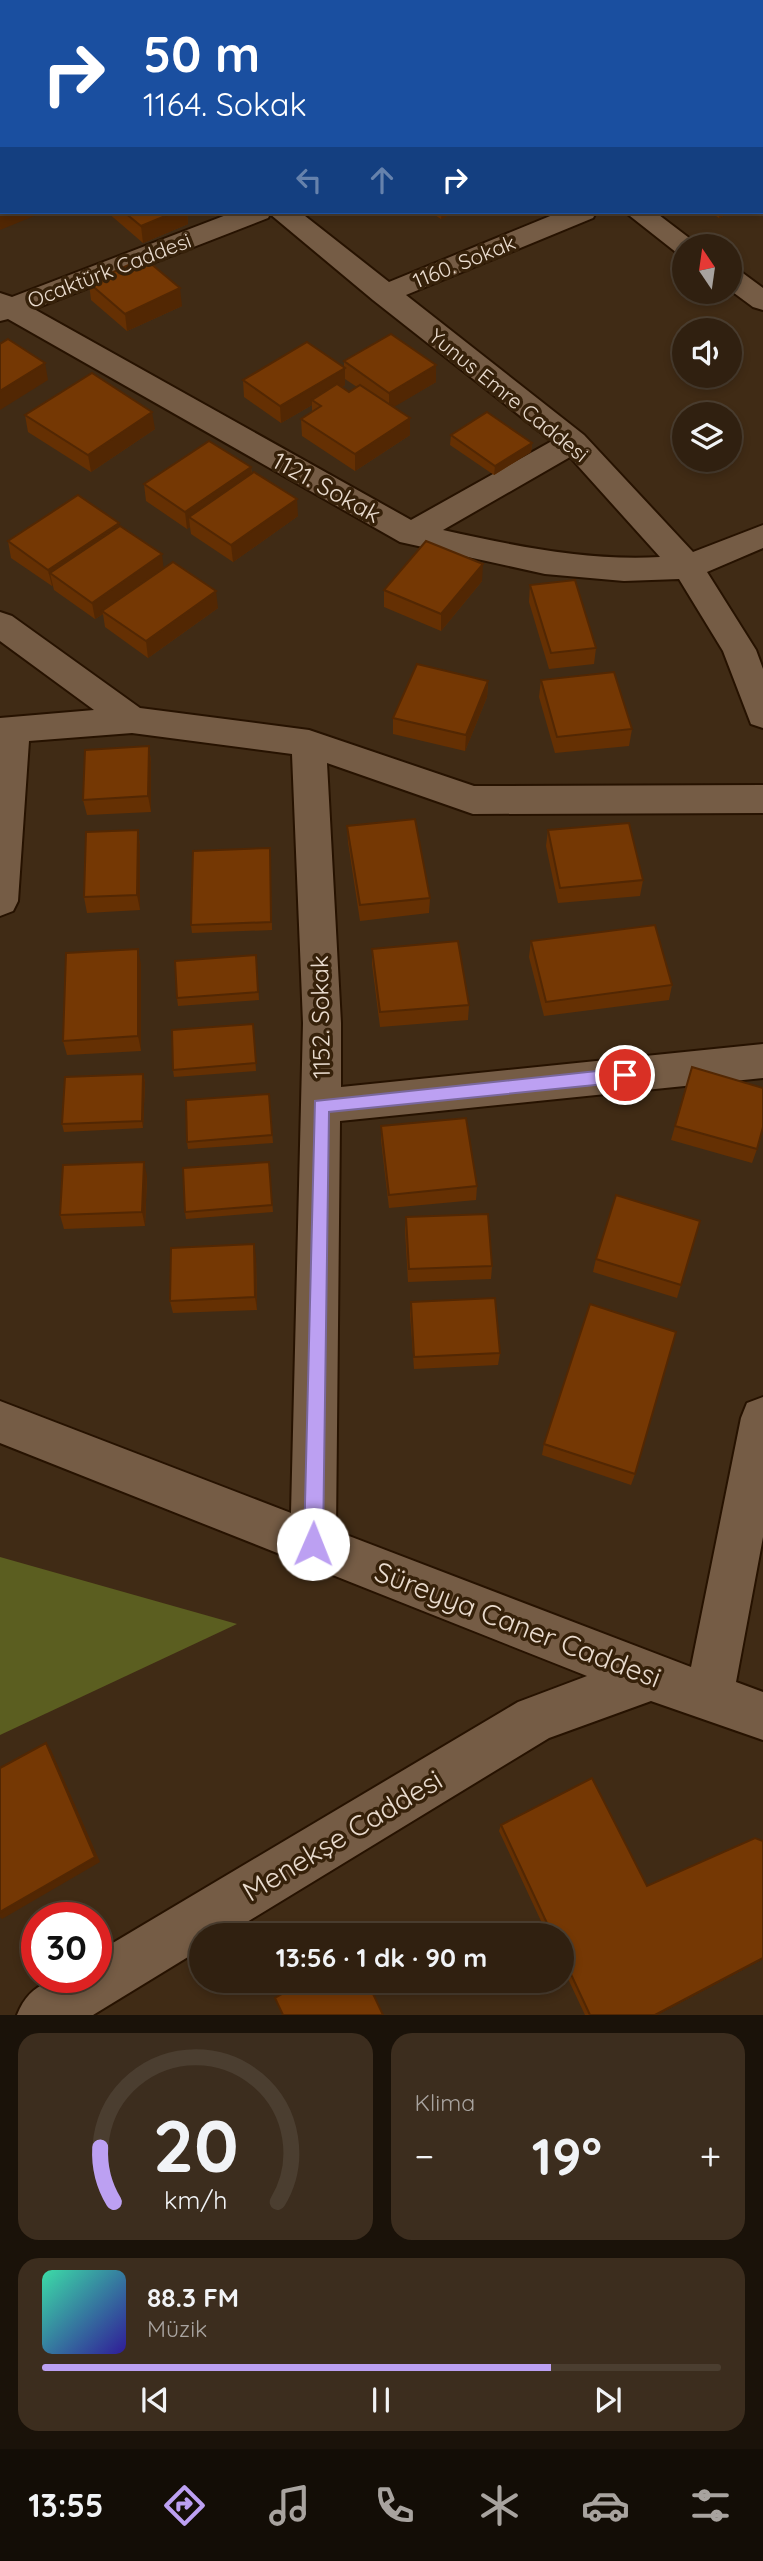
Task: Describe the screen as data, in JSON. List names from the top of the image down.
{
  "streets": {
    "street": [
      "1160. Sokak",
      "Ocaktürk Caddesi",
      "Yunus Emre Caddesi",
      "1121. Sokak",
      "1152. Sokak",
      "Süreyya Caner Caddesi",
      "Menekşe Caddesi"
    ]
  },
  "crossings": [
    ["1160. Sokak", "Yunus Emre Caddesi"],
    ["Ocaktürk Caddesi", "1121. Sokak"],
    ["Yunus Emre Caddesi", "1121. Sokak"],
    ["1152. Sokak", "Süreyya Caner Caddesi"],
    ["Süreyya Caner Caddesi", "Menekşe Caddesi"]
  ],
  "north": "top",
  "page": {
    "turn": ["50 m", "1164. Sokak"],
    "limit": "30",
    "trip": "13:56 · 1 dk · 90 m",
    "tile": "Klima",
    "heat": ["−", "19°", "+"],
    "song": ["88.3 FM", "Müzik"],
    "tabs": "13:55",
    "gauge": ["20", "km/h"]
  }
}
